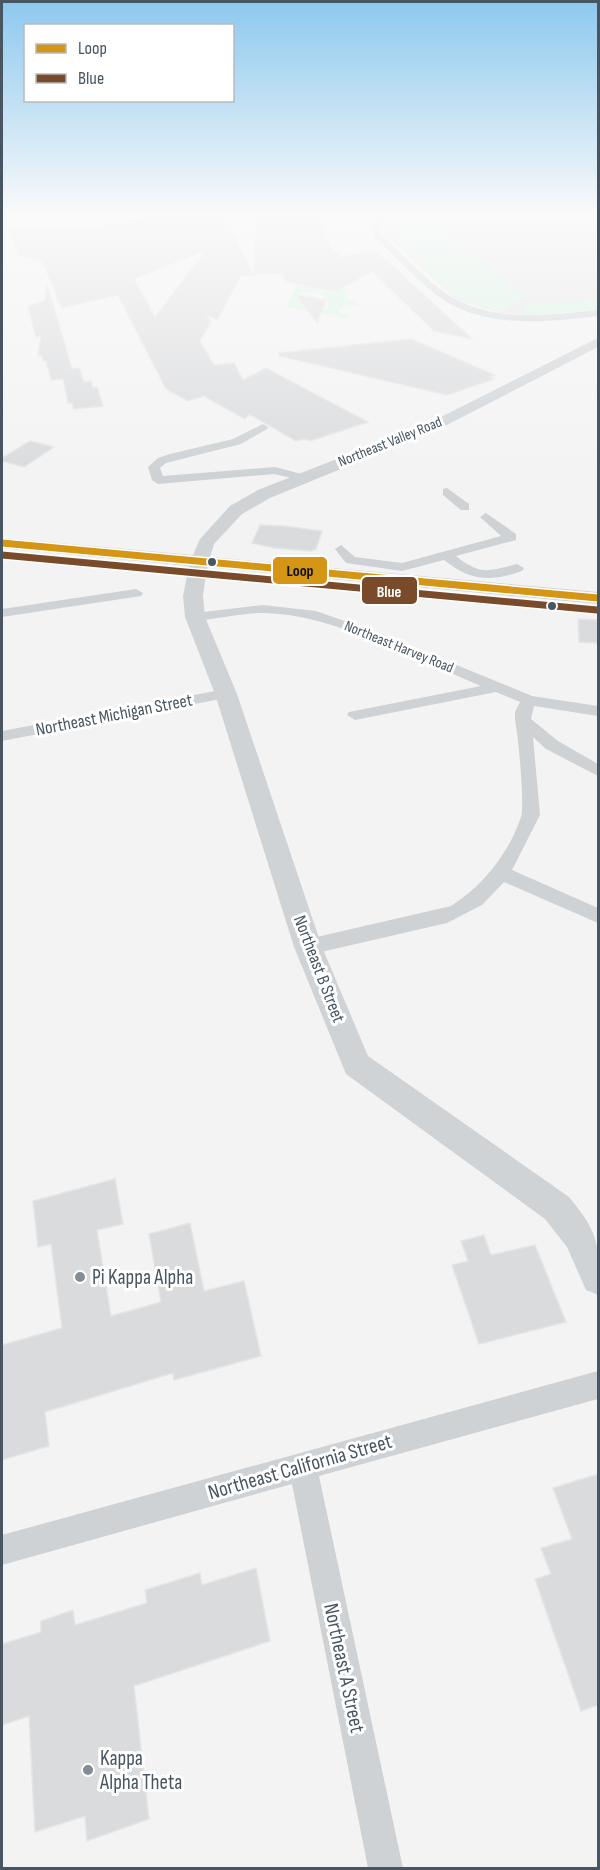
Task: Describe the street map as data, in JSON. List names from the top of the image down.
{
  "streets": {
    "street": [
      "Northeast Valley Road",
      "Northeast Harvey Road",
      "Northeast Michigan Street",
      "Northeast B Street",
      "Northeast California Street",
      "Northeast A Street"
    ]
  },
  "crossings": [
    ["Northeast Valley Road", "Northeast B Street"],
    ["Northeast Harvey Road", "Northeast B Street"],
    ["Northeast Michigan Street", "Northeast B Street"],
    ["Northeast California Street", "Northeast A Street"]
  ],
  "places": ["Pi Kappa Alpha", "Kappa Alpha Theta"],
  "lines": ["transit line Loop", "transit line Blue"],
  "legend": ["Loop", "Blue"]
}
